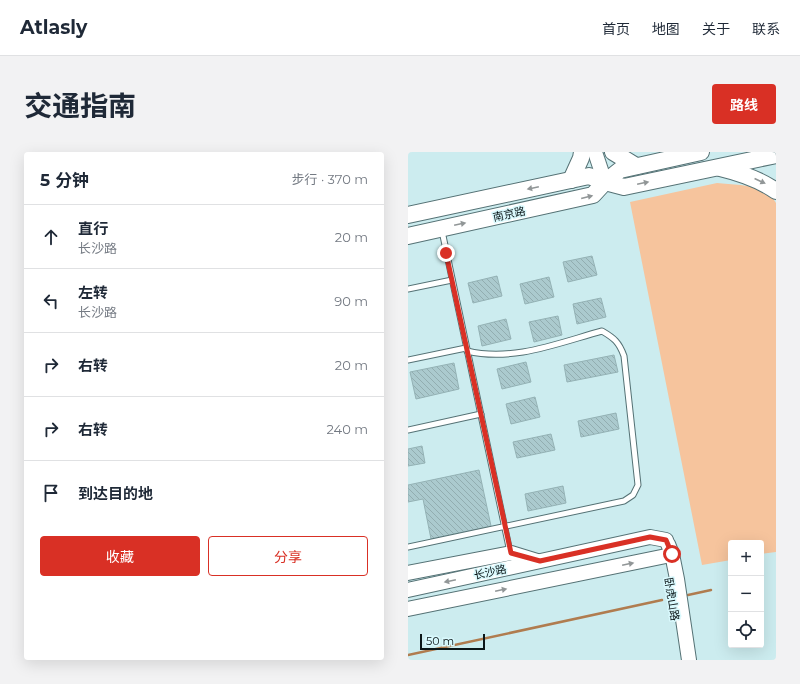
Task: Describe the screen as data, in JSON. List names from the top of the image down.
{
  "streets": {
    "main road": ["南京路", "长沙路", "卧虎山路"]
  },
  "crossings": [
    ["长沙路", "卧虎山路"]
  ],
  "scale_bar": "50 m",
  "page": {
    "header": "Atlasly",
    "nav": [
      "首页",
      "地图",
      "关于",
      "联系"
    ],
    "title": "交通指南",
    "buttons": [
      "路线",
      ["收藏", "分享"]
    ],
    "heading": ["5 分钟", "步行 · 370 m"],
    "list": [
      ["直行", "长沙路", "20 m"],
      ["左转", "长沙路", "90 m"],
      ["右转", "20 m"],
      ["右转", "240 m"],
      "到达目的地"
    ],
    "map_buttons": ["+", "−"],
    "scale": "50 m"
  }
}
